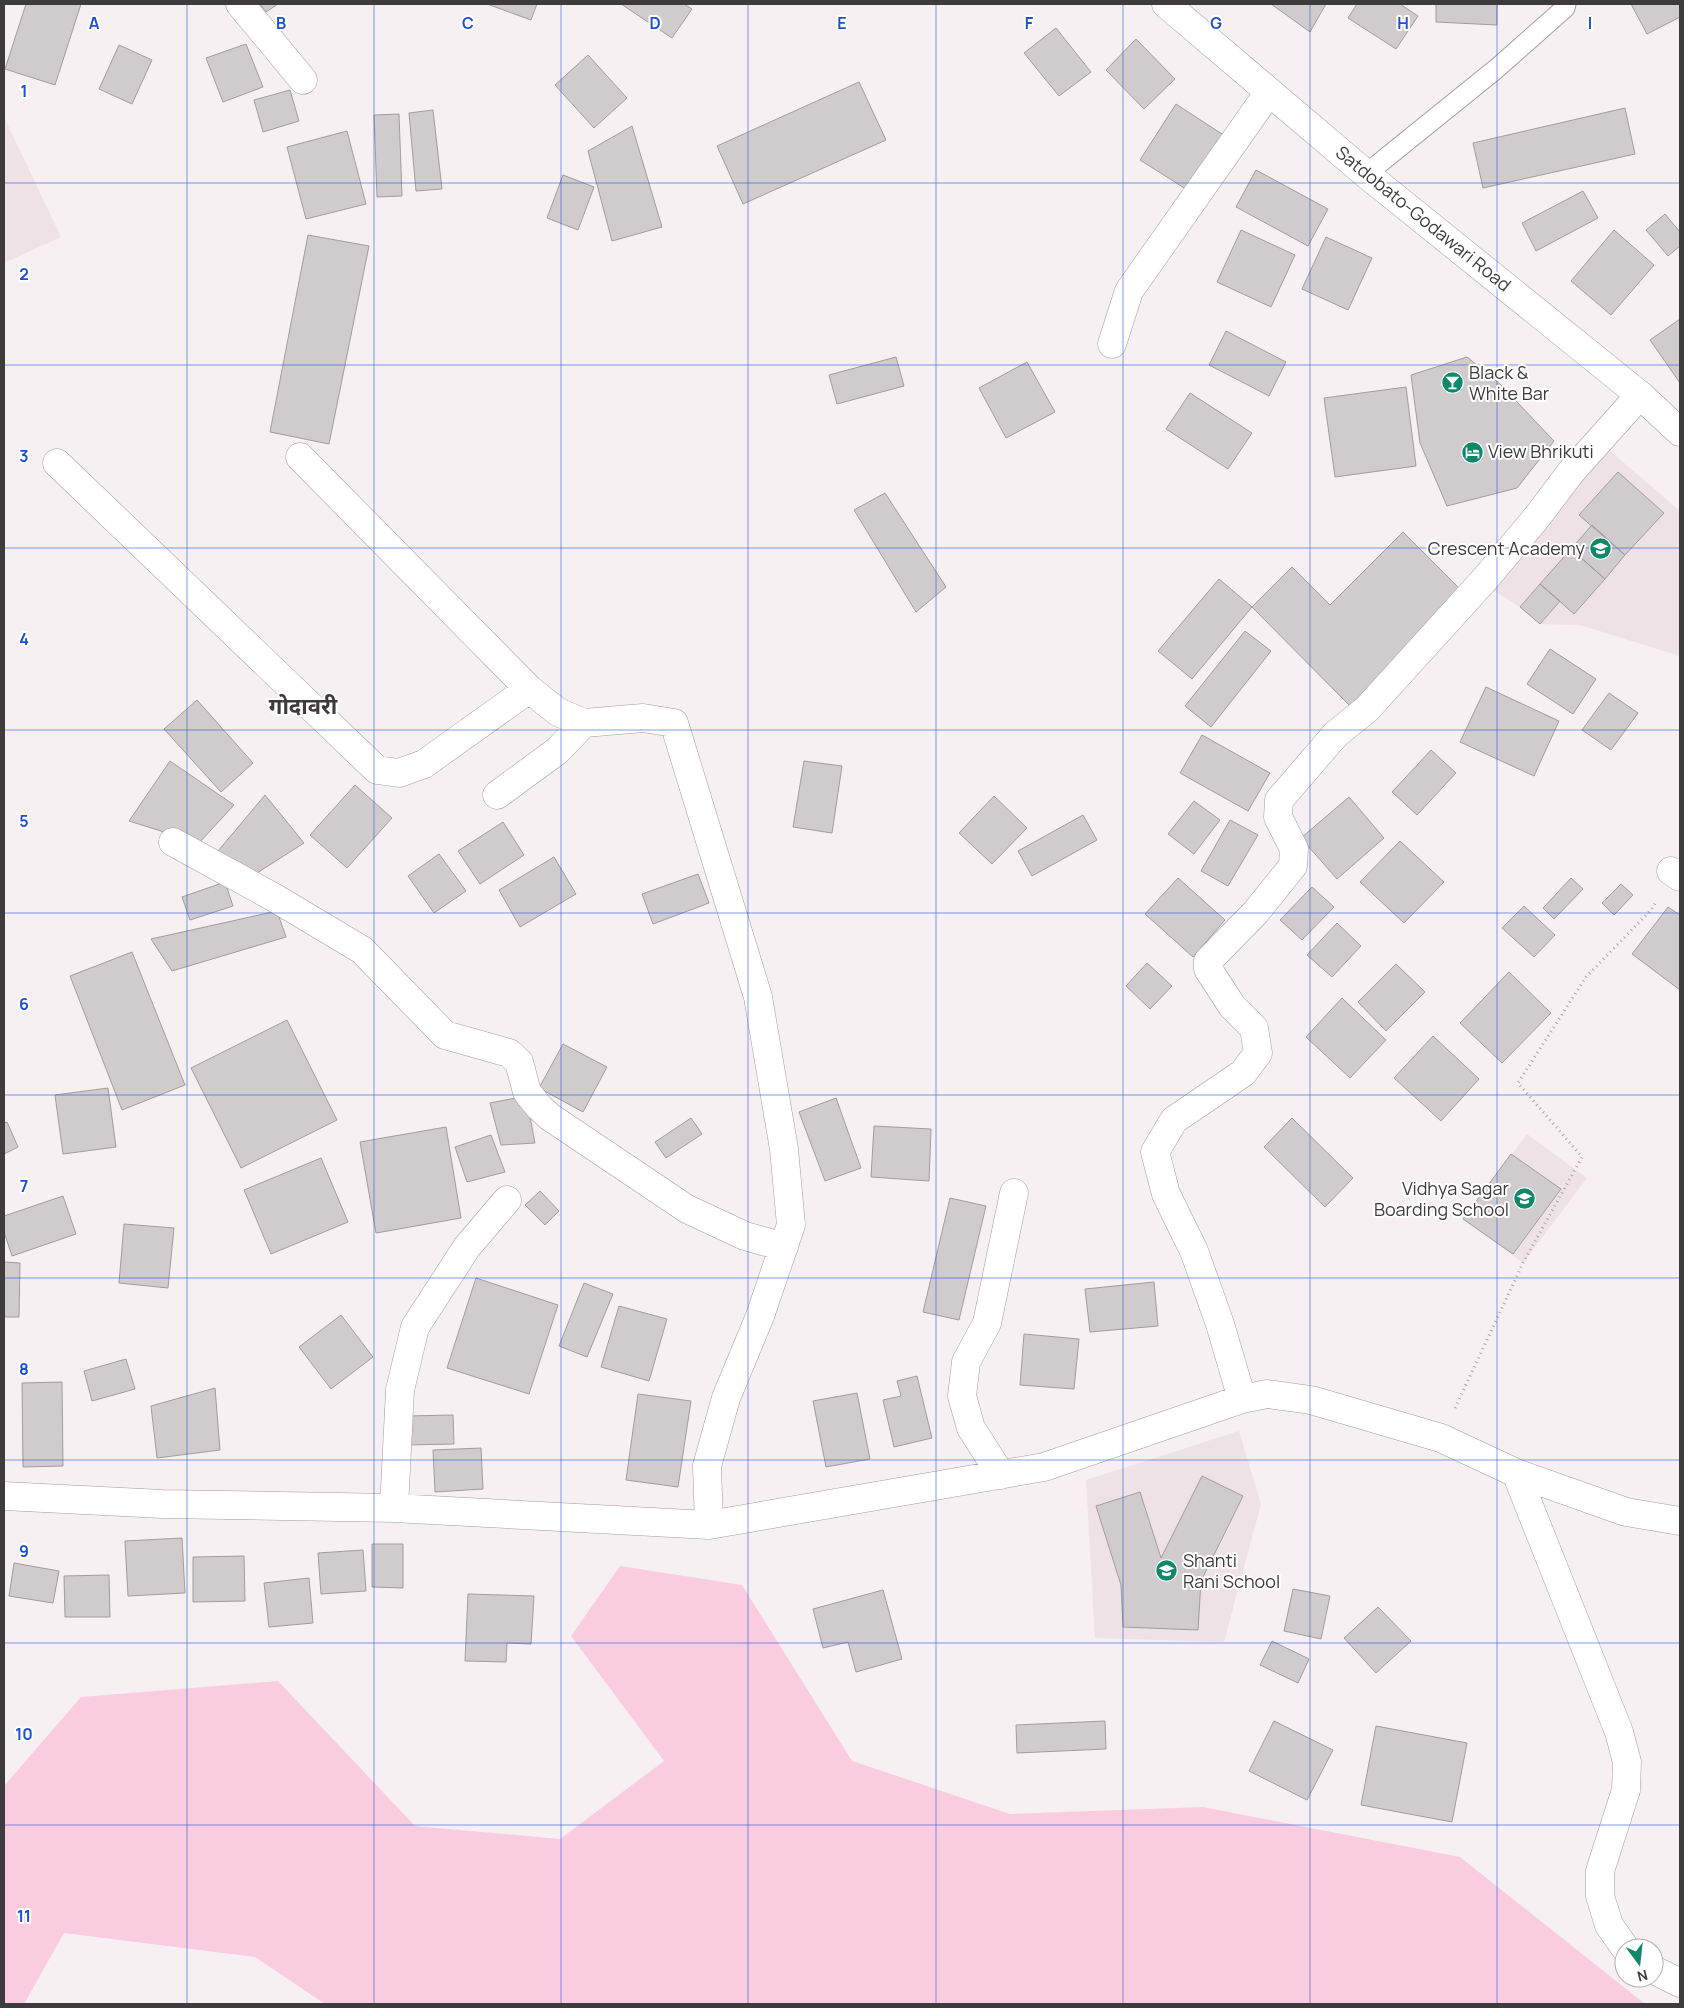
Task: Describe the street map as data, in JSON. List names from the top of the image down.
{
  "streets": {
    "street": ["Satdobato-Godawari Road"]
  },
  "districts": ["गोदावरी"],
  "places": {
    "bar": ["Black & White Bar"],
    "hotel": ["View Bhrikuti"],
    "school or university": ["Crescent Academy", "Vidhya Sagar Boarding School", "Shanti Rani School"]
  },
  "north": "bottom",
  "grid": {
    "columns": [
      "A",
      "B",
      "C",
      "D",
      "E",
      "F",
      "G",
      "H",
      "I"
    ],
    "rows": [
      "1",
      "2",
      "3",
      "4",
      "5",
      "6",
      "7",
      "8",
      "9",
      "10",
      "11"
    ]
  }
}
